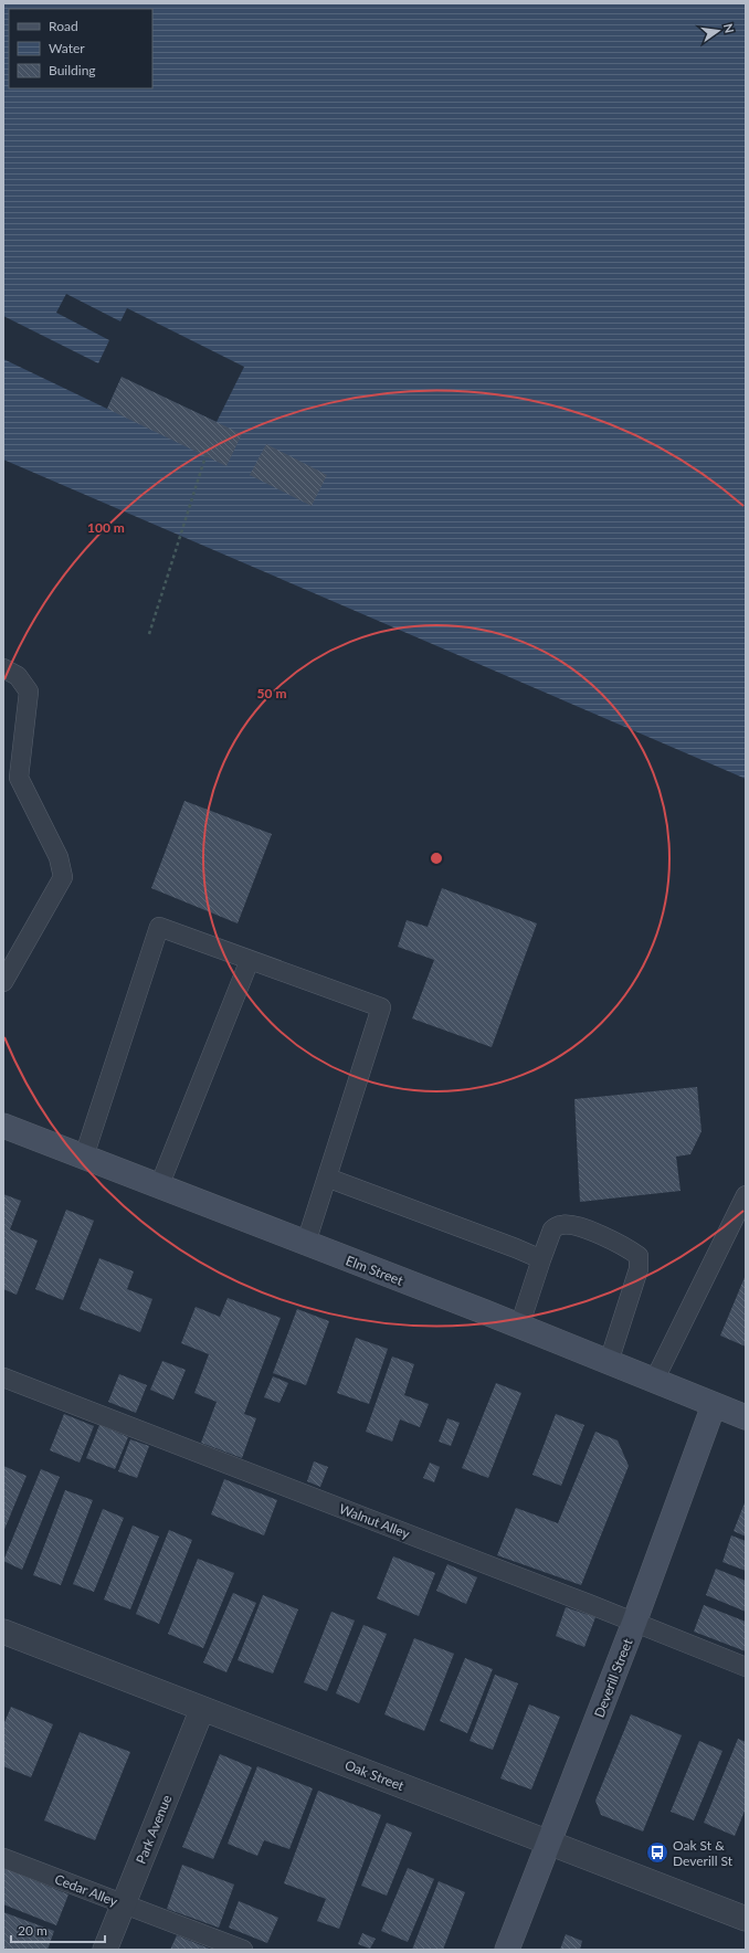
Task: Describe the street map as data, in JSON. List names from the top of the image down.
{
  "streets": {
    "main road": ["Elm Street", "Deverill Street"],
    "street": ["Oak Street", "Park Avenue"],
    "lane": ["Walnut Alley", "Cedar Alley"]
  },
  "crossings": [
    ["Elm Street", "Deverill Street"],
    ["Walnut Alley", "Deverill Street"],
    ["Deverill Street", "Oak Street"],
    ["Oak Street", "Park Avenue"],
    ["Park Avenue", "Cedar Alley"]
  ],
  "places": {
    "bus stop": ["Oak St & Deverill St"]
  },
  "legend": ["Road", "Water", "Building"],
  "scale_bar": "20 m",
  "north": "right",
  "rings": ["100 m", "50 m"]
}
